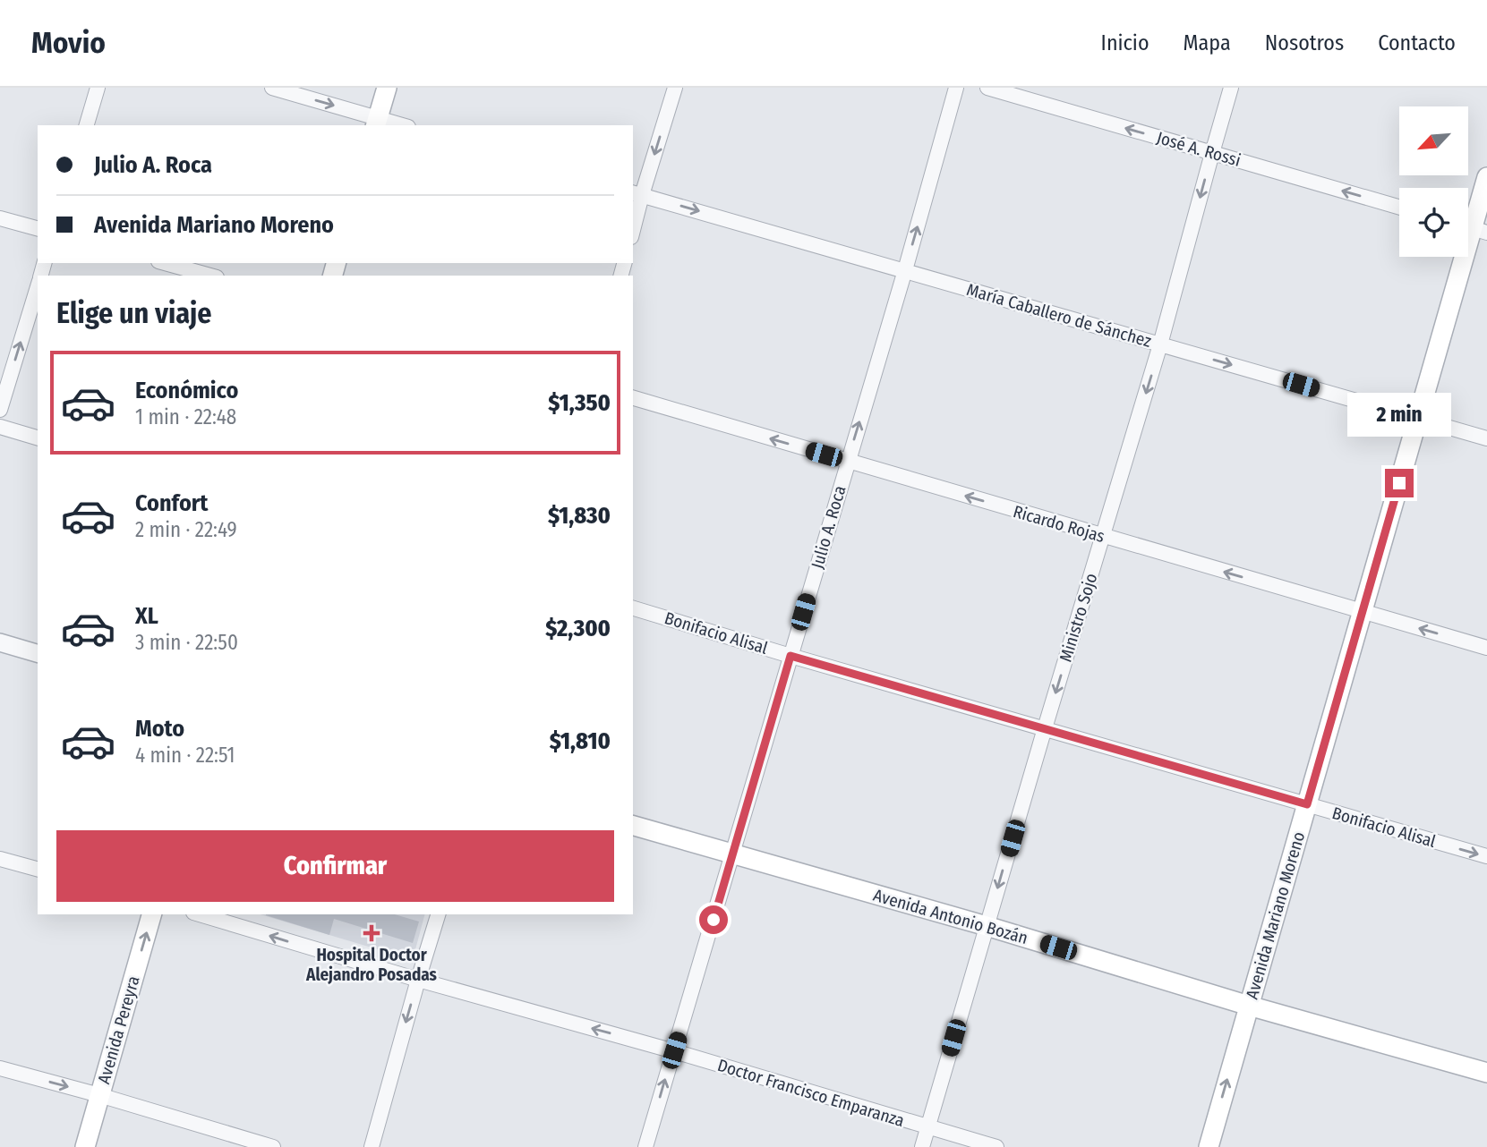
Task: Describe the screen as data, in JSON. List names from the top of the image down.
{
  "streets": {
    "main road": ["Avenida Mariano Moreno", "Avenida Antonio Bozán", "Avenida Pereyra"],
    "street": [
      "José A. Rossi",
      "María Caballero de Sánchez",
      "Ricardo Rojas",
      "Julio A. Roca",
      "Ministro Sojo",
      "Bonifacio Alisal",
      "Doctor Francisco Emparanza"
    ]
  },
  "crossings": [
    ["José A. Rossi", "Ministro Sojo"],
    ["María Caballero de Sánchez", "Julio A. Roca"],
    ["María Caballero de Sánchez", "Ministro Sojo"],
    ["María Caballero de Sánchez", "Avenida Mariano Moreno"],
    ["Ricardo Rojas", "Julio A. Roca"],
    ["Ricardo Rojas", "Ministro Sojo"],
    ["Ricardo Rojas", "Avenida Mariano Moreno"],
    ["Julio A. Roca", "Bonifacio Alisal"],
    ["Julio A. Roca", "Avenida Antonio Bozán"],
    ["Julio A. Roca", "Doctor Francisco Emparanza"],
    ["Ministro Sojo", "Bonifacio Alisal"],
    ["Ministro Sojo", "Avenida Antonio Bozán"],
    ["Ministro Sojo", "Doctor Francisco Emparanza"],
    ["Bonifacio Alisal", "Avenida Mariano Moreno"],
    ["Avenida Mariano Moreno", "Avenida Antonio Bozán"]
  ],
  "one_way": [
    "José A. Rossi",
    "María Caballero de Sánchez",
    "Ricardo Rojas",
    "Julio A. Roca",
    "Ministro Sojo",
    "Avenida Pereyra",
    "Doctor Francisco Emparanza"
  ],
  "places": {
    "health": ["Hospital Doctor Alejandro Posadas"]
  },
  "north": "bottom left",
  "page": {
    "header": "Movio",
    "nav": [
      "Inicio",
      "Mapa",
      "Nosotros",
      "Contacto"
    ],
    "banner": ["Julio A. Roca", "Avenida Mariano Moreno"],
    "heading": "Elige un viaje",
    "list": [
      {
        "name": "Económico",
        "note": "1 min · 22:48",
        "value": "$1,350"
      },
      {
        "name": "Confort",
        "note": "2 min · 22:49",
        "value": "$1,830"
      },
      {
        "name": "XL",
        "note": "3 min · 22:50",
        "value": "$2,300"
      },
      {
        "name": "Moto",
        "note": "4 min · 22:51",
        "value": "$1,810"
      }
    ],
    "bubble": "2 min",
    "buttons": "Confirmar"
  }
}
